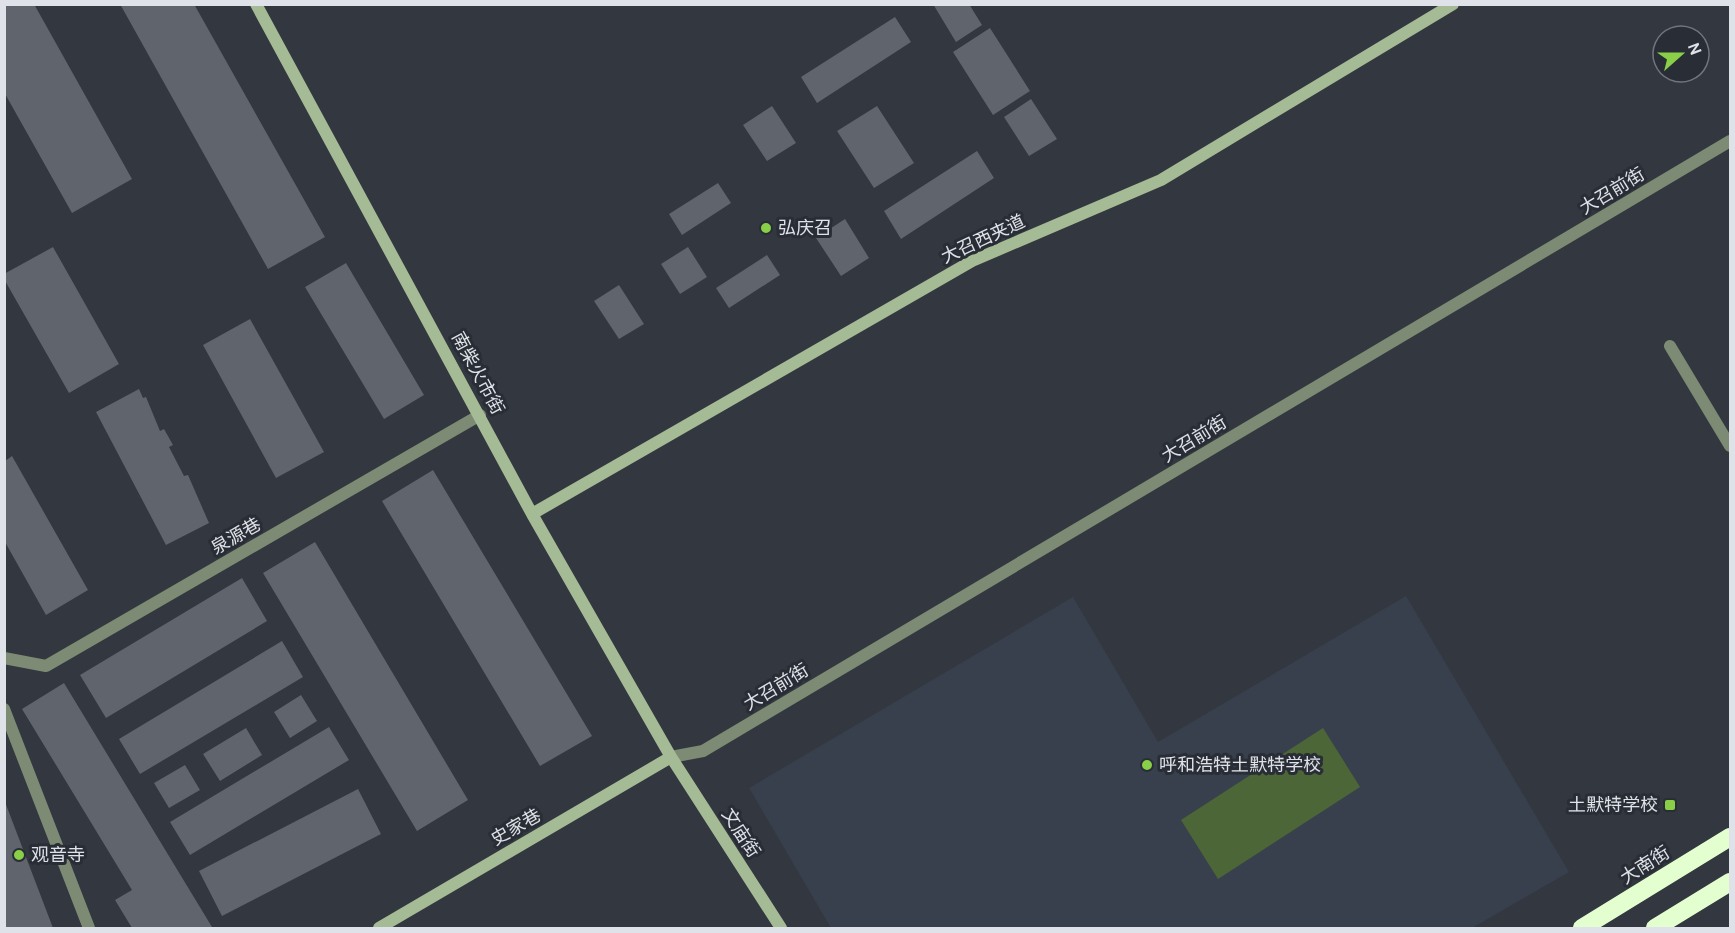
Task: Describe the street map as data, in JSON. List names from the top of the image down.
{
  "streets": {
    "highway": ["大南街"],
    "street": [
      "大召前街",
      "大召西夹道",
      "南柴火市街",
      "泉源巷",
      "史家巷",
      "文庙街"
    ]
  },
  "crossings": [
    ["大召前街", "南柴火市街"],
    ["大召前街", "史家巷"],
    ["大召前街", "文庙街"],
    ["大召西夹道", "南柴火市街"],
    ["南柴火市街", "泉源巷"],
    ["南柴火市街", "史家巷"],
    ["南柴火市街", "文庙街"],
    ["史家巷", "文庙街"]
  ],
  "places": {
    "other": ["弘庆召", "呼和浩特土默特学校", "观音寺"],
    "transit": ["土默特学校"]
  },
  "north": "right"
}
